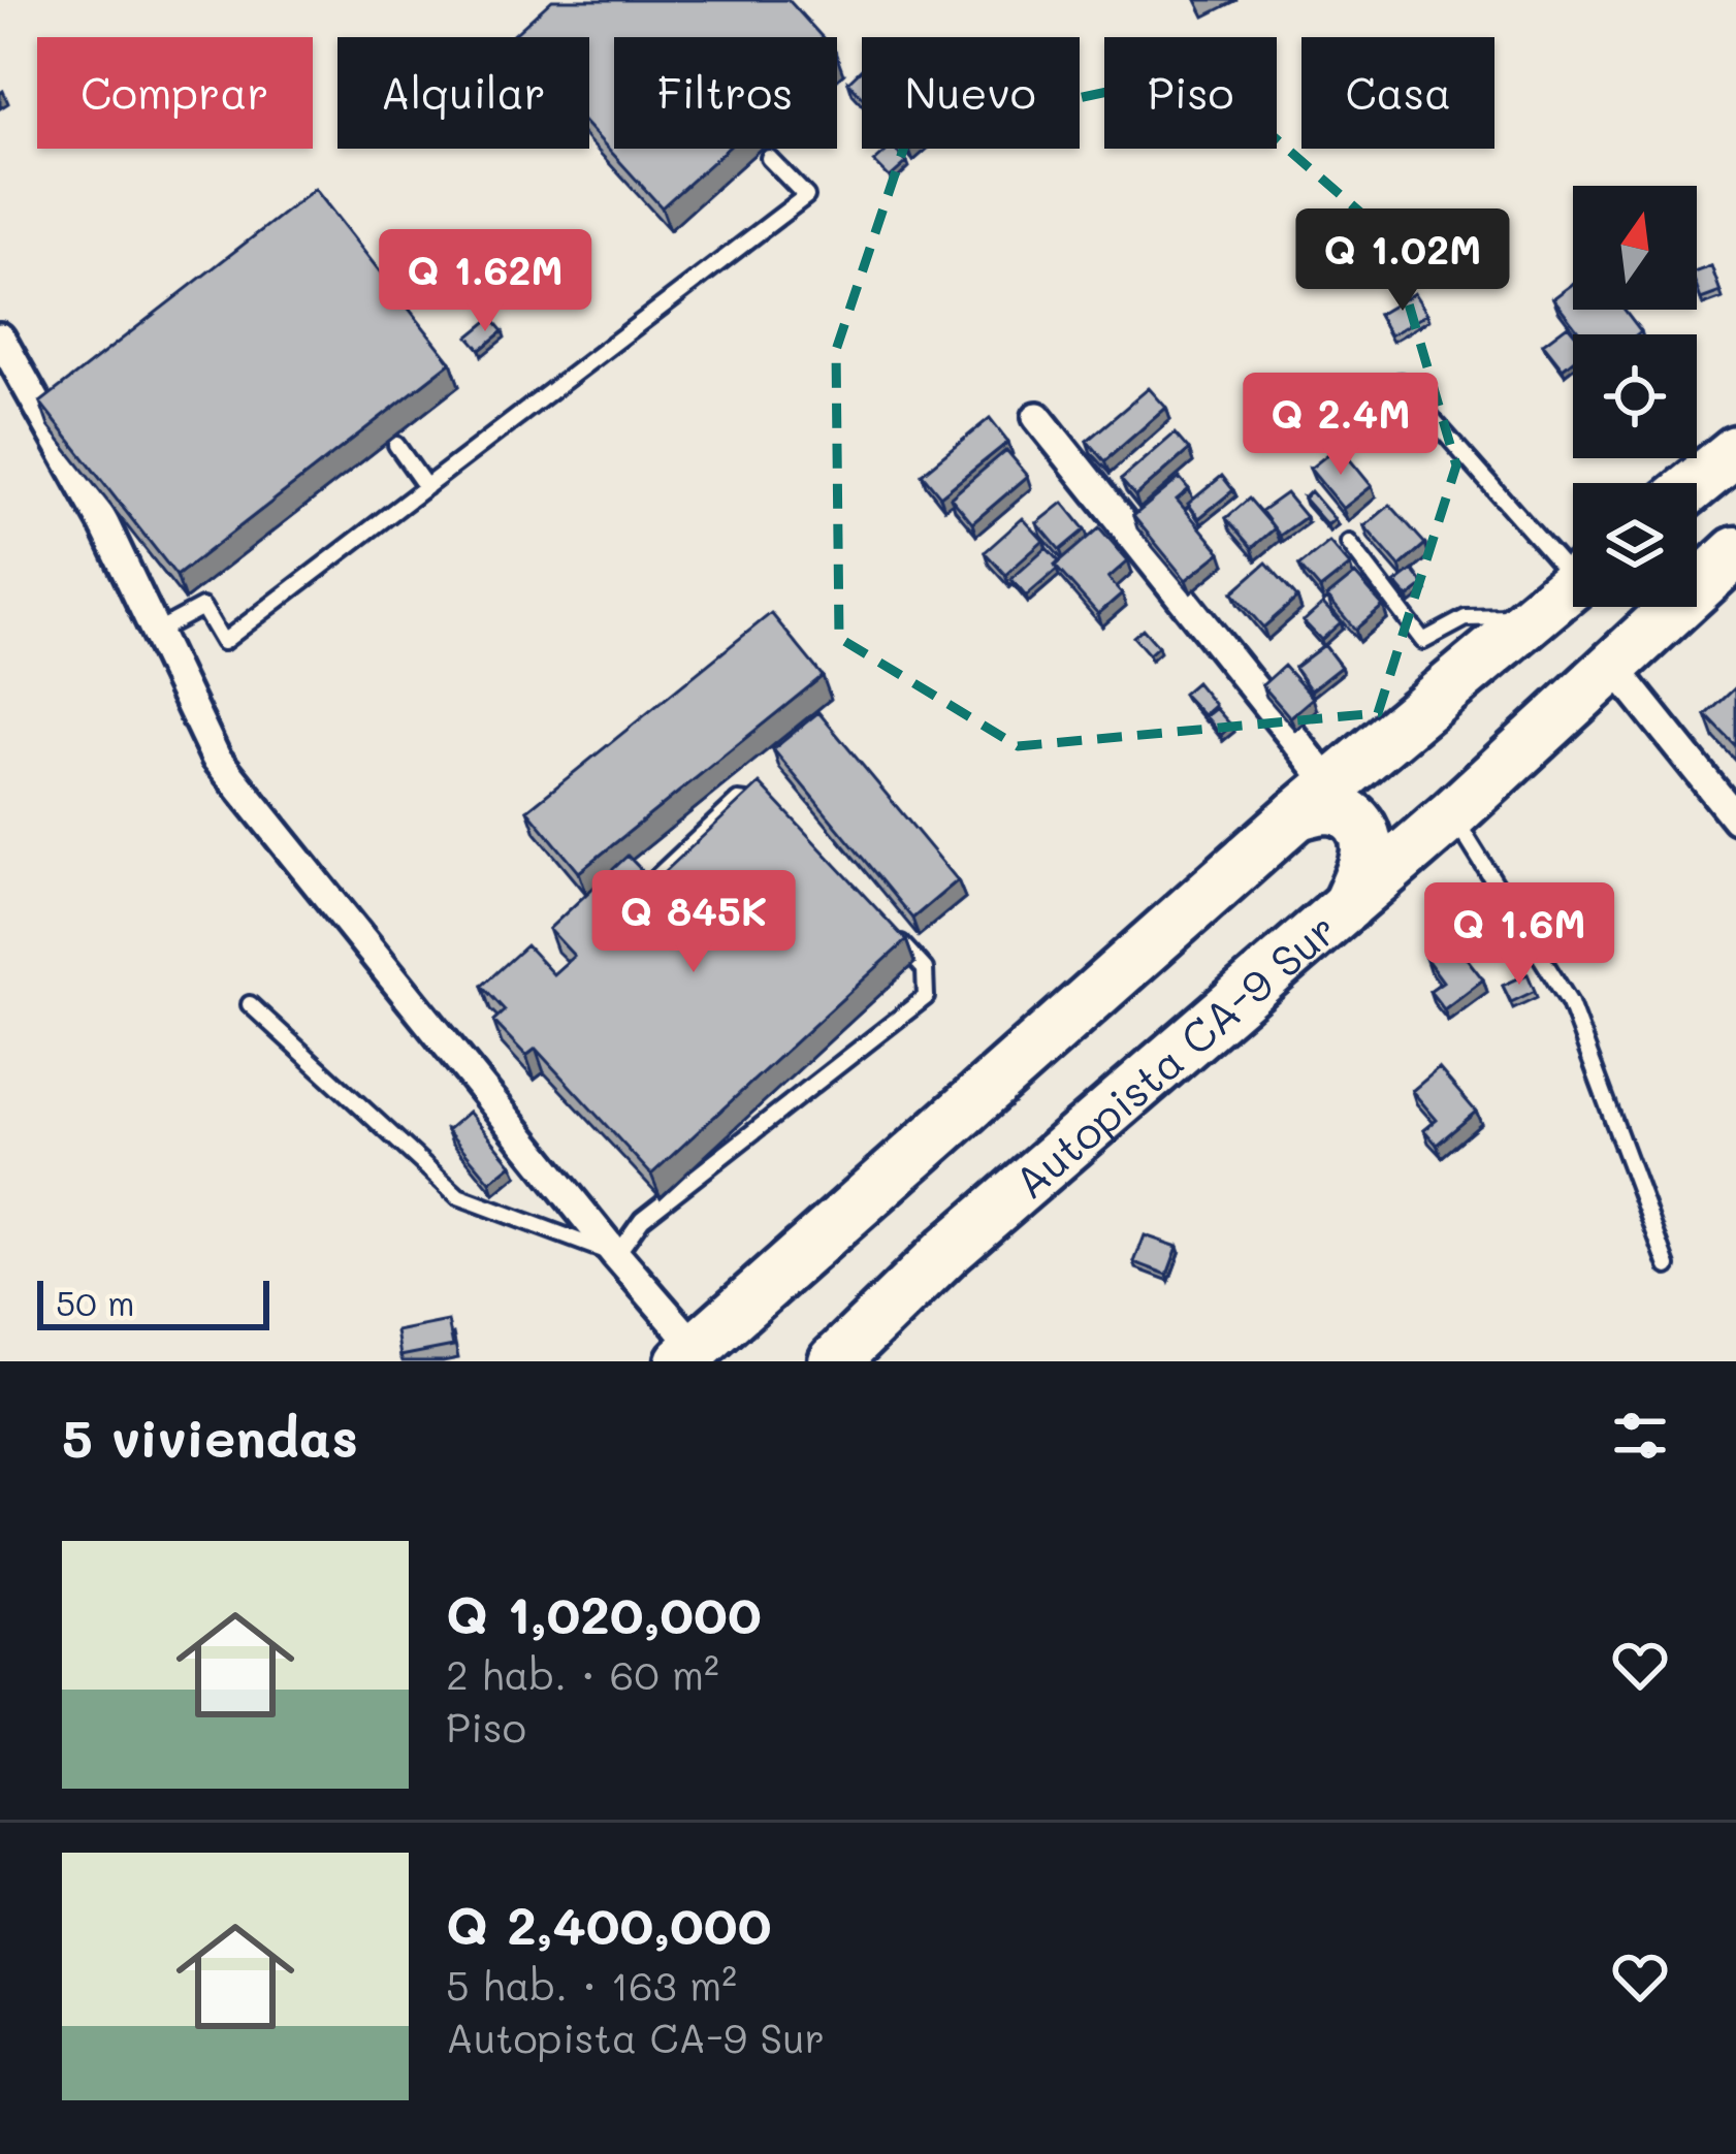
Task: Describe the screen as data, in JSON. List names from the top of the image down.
{
  "streets": {
    "highway": ["Autopista CA-9 Sur"]
  },
  "scale_bar": "50 m",
  "north": "top",
  "page": {
    "chip": [
      "Comprar",
      "Alquilar",
      "Filtros",
      "Nuevo",
      "Piso",
      "Casa"
    ],
    "price": [
      "Q 1.02M",
      "Q 1.62M",
      "Q 2.4M",
      "Q 845K",
      "Q 1.6M"
    ],
    "scale": "50 m",
    "heading": "5 viviendas",
    "list": [
      {
        "name": "Q 1,020,000",
        "note": "2 hab. · 60 m² · Piso"
      },
      {
        "name": "Q 2,400,000",
        "note": "5 hab. · 163 m² · Autopista CA-9 Sur"
      }
    ]
  }
}
